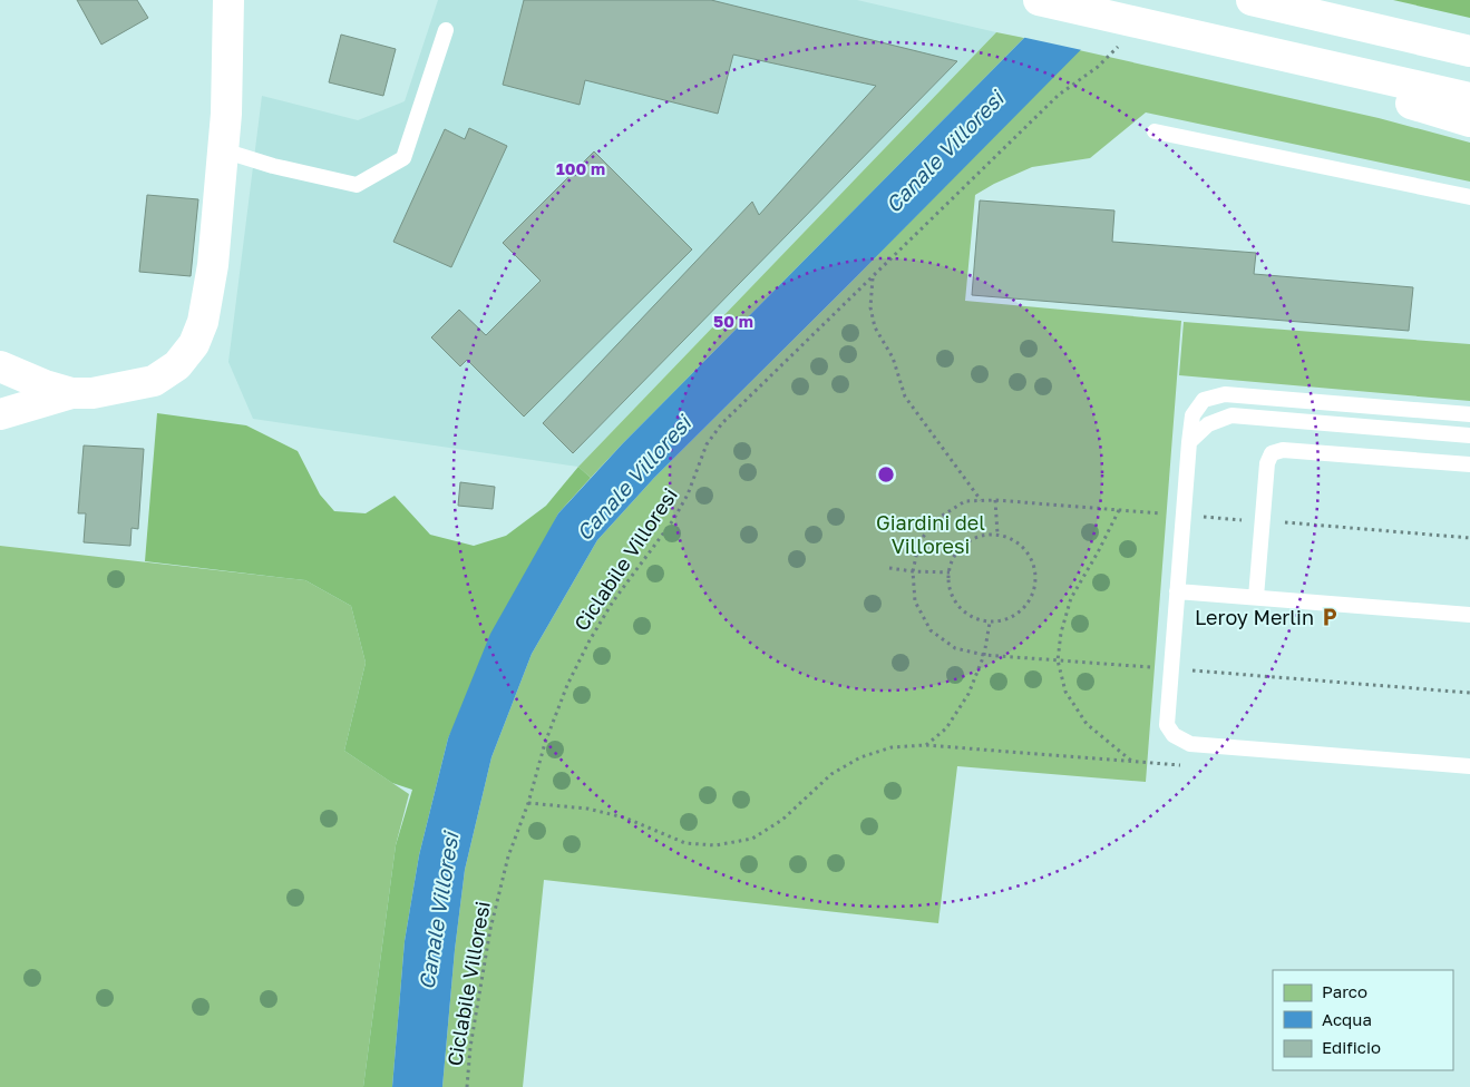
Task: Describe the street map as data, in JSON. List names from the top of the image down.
{
  "streets": {
    "path": ["Ciclabile Villoresi"]
  },
  "water": ["Canale Villoresi"],
  "parks": ["Giardini del Villoresi"],
  "places": {
    "parking": ["Leroy Merlin"]
  },
  "legend": ["Parco", "Acqua", "Edificio"],
  "rings": ["100 m", "50 m"]
}
